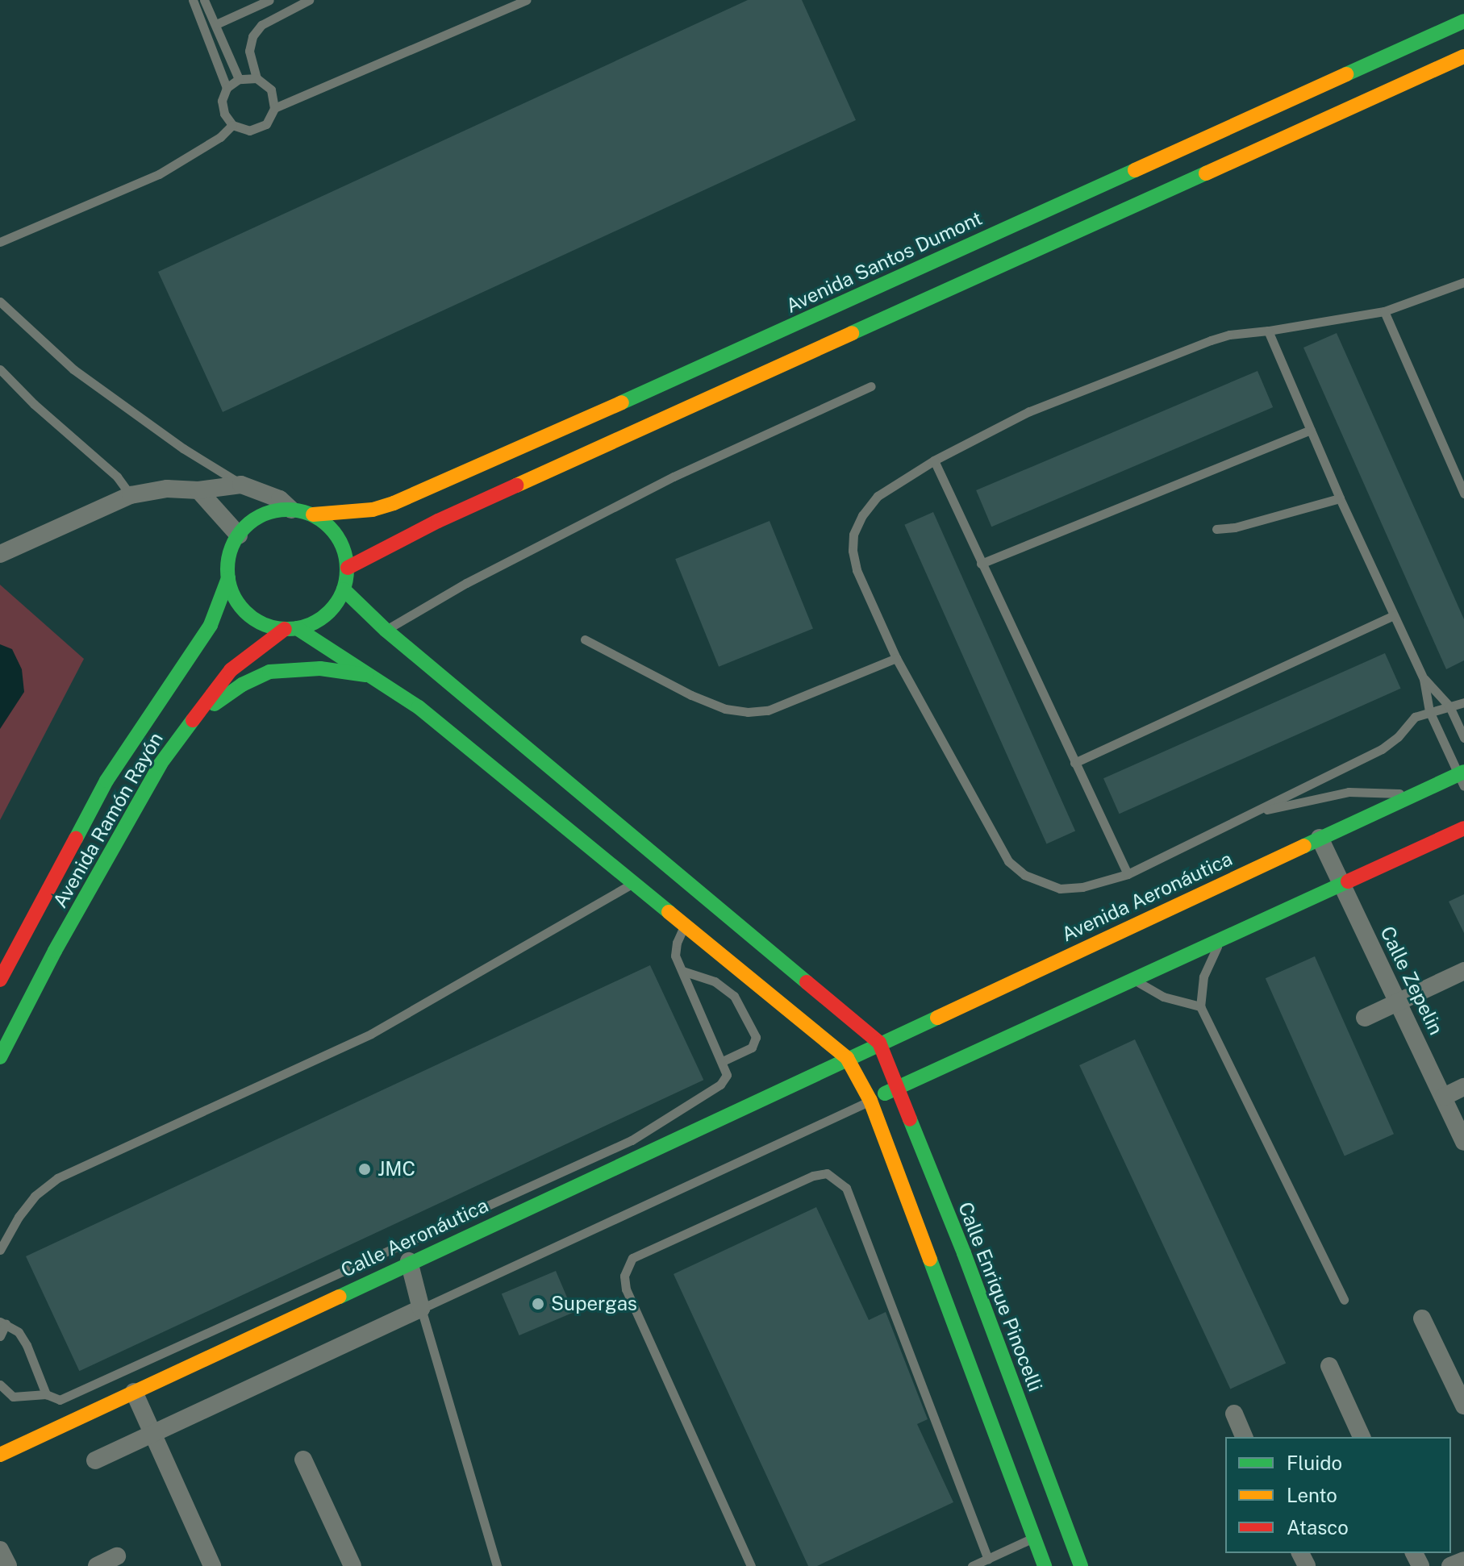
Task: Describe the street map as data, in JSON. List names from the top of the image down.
{
  "streets": {
    "main road": [
      "Avenida Santos Dumont",
      "Avenida Ramón Rayón",
      "Avenida Aeronáutica",
      "Calle Aeronáutica",
      "Calle Enrique Pinocelli"
    ],
    "street": ["Calle Zepelin"]
  },
  "crossings": [
    ["Avenida Santos Dumont", "Avenida Ramón Rayón"],
    ["Avenida Aeronáutica", "Calle Zepelin"],
    ["Avenida Aeronáutica", "Calle Aeronáutica"],
    ["Avenida Aeronáutica", "Calle Enrique Pinocelli"]
  ],
  "places": ["JMC", "Supergas"],
  "legend": ["Fluido", "Lento", "Atasco"]
}
